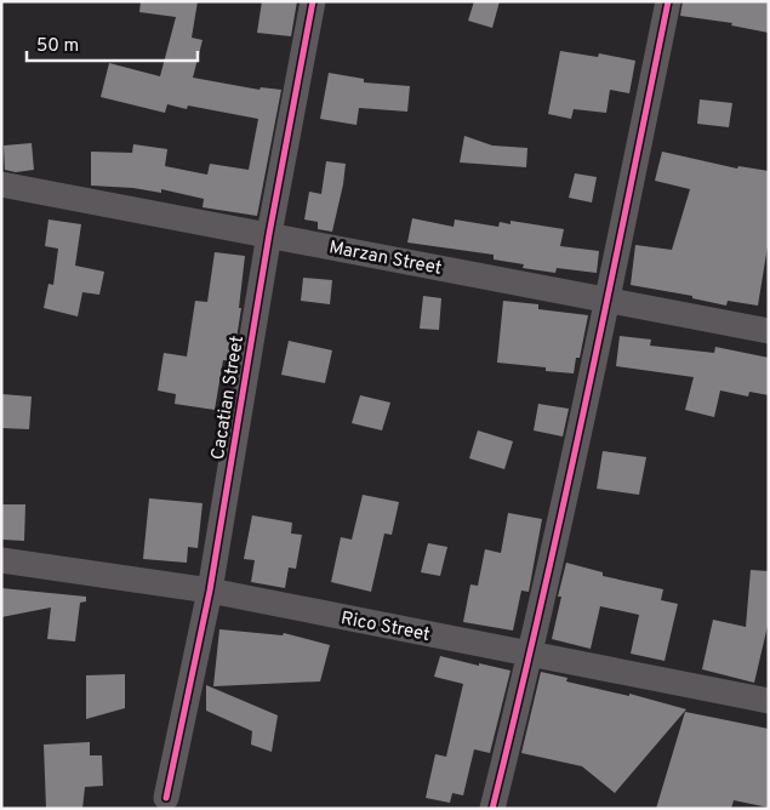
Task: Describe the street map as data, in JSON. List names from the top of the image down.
{
  "streets": {
    "street": ["Marzan Street", "Cacatian Street", "Rico Street"]
  },
  "crossings": [
    ["Marzan Street", "Cacatian Street"],
    ["Cacatian Street", "Rico Street"]
  ],
  "scale_bar": "50 m"
}
